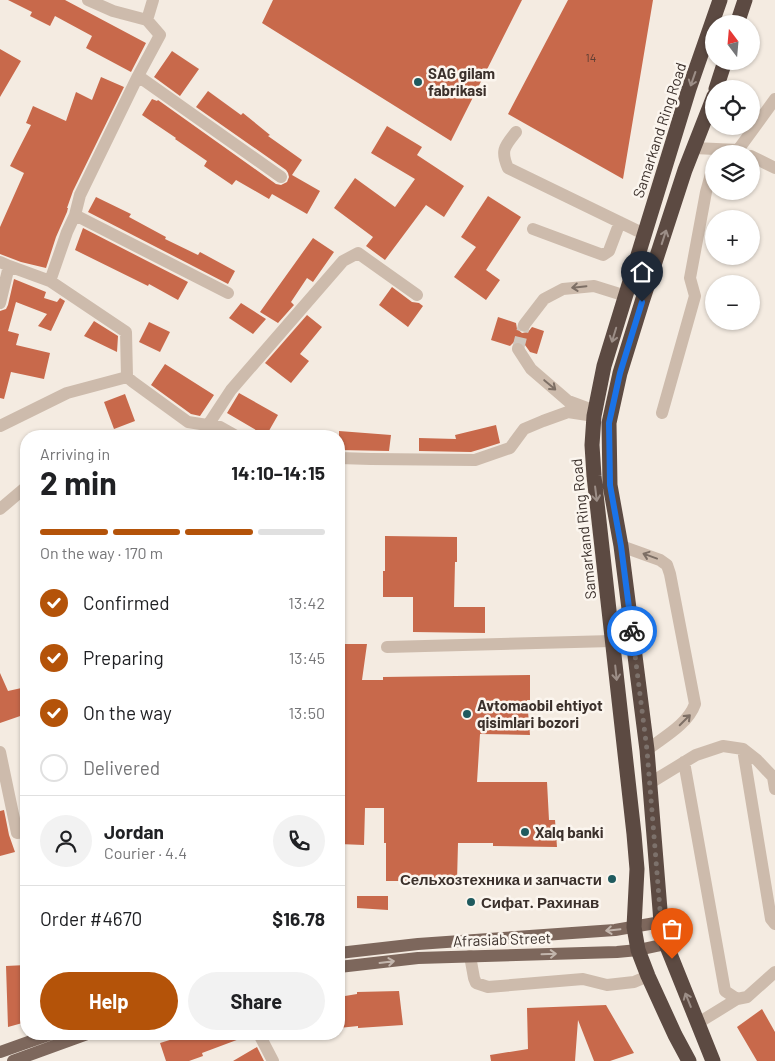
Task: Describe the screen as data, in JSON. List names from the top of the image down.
{
  "streets": {
    "highway": ["Samarkand Ring Road"],
    "main road": ["Afrasiab Street"]
  },
  "crossings": [
    ["Samarkand Ring Road", "Afrasiab Street"]
  ],
  "places": [
    "SAG gilam fabrikasi",
    "Avtomaobil ehtiyot qisimlari bozori",
    "Xalq banki",
    "Сельхозтехника и запчасти",
    "Сифат. Рахинав"
  ],
  "house_numbers": ["14"],
  "north": "top",
  "page": {
    "map_buttons": ["+", "−"],
    "heading": ["2 min", "Arriving in", "14:10–14:15"],
    "panel": [
      "Jordan",
      "Courier · 4.4",
      "Order #4670",
      "$16.78"
    ],
    "bar": "On the way · 170 m",
    "list": [
      ["Confirmed", "13:42"],
      ["Preparing", "13:45"],
      ["On the way", "13:50"],
      "Delivered"
    ],
    "buttons": ["Help", "Share"]
  }
}
